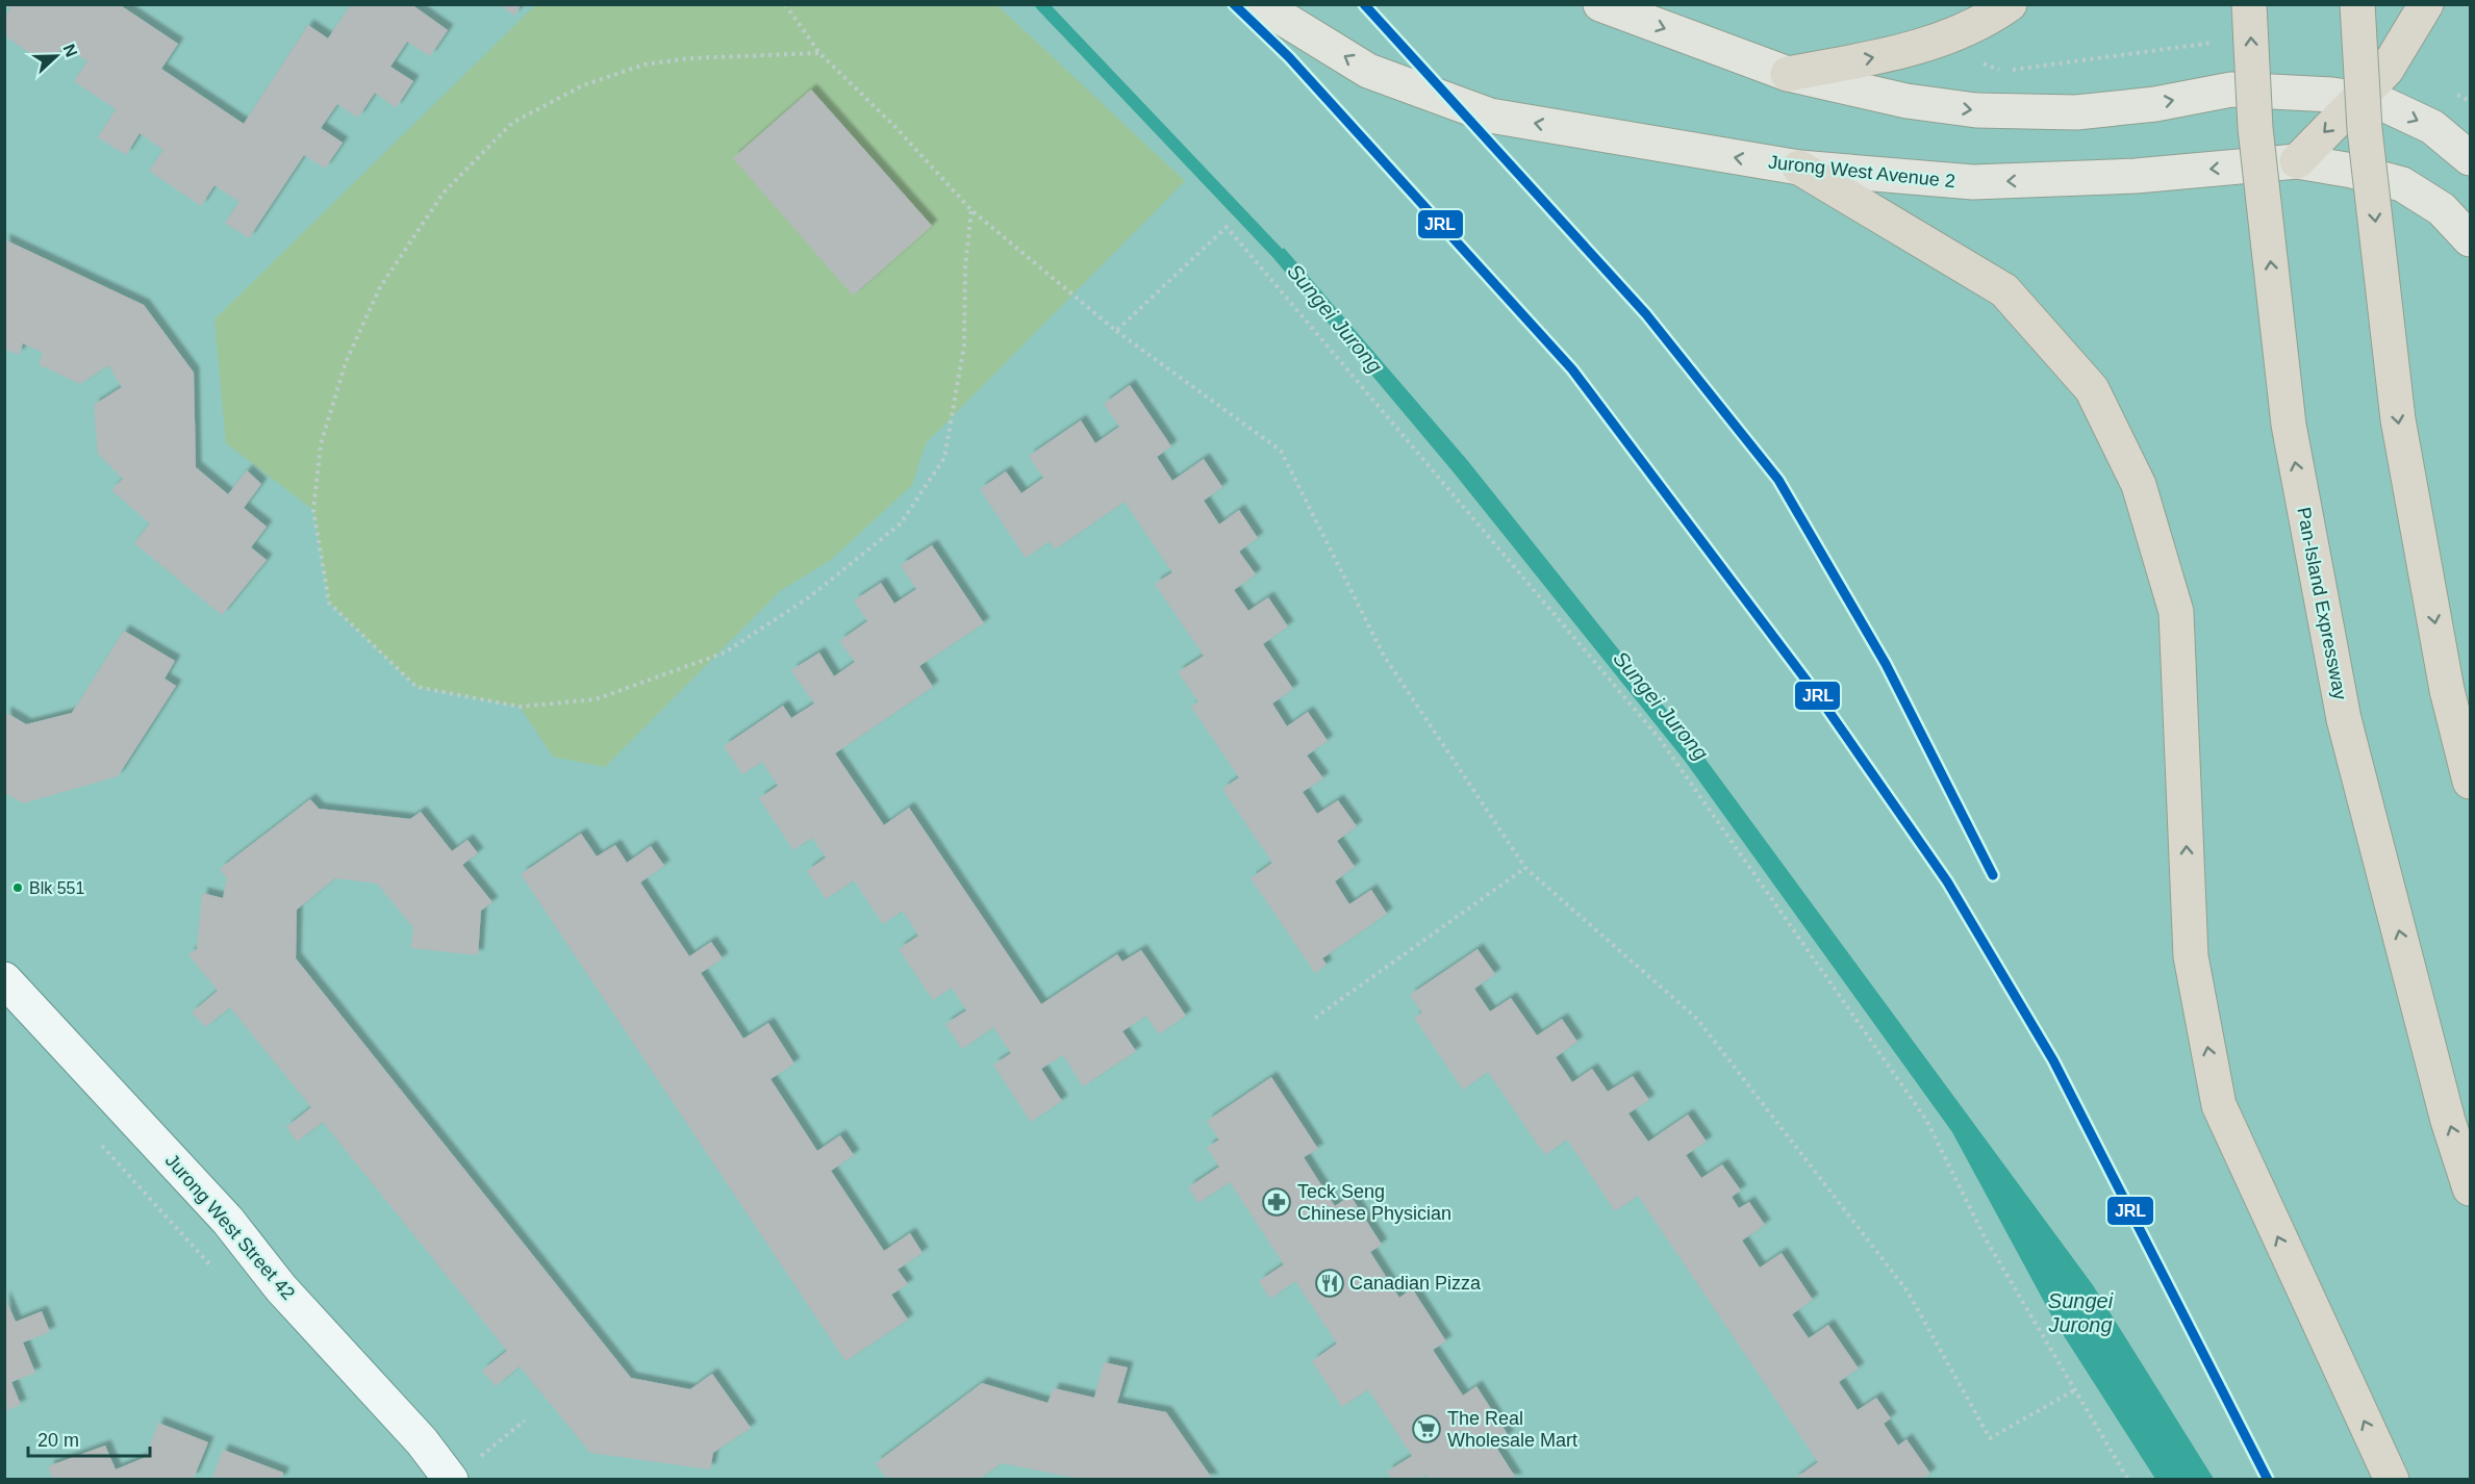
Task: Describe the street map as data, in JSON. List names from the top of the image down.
{
  "streets": {
    "highway": ["Pan-Island Expressway"],
    "main road": ["Jurong West Avenue 2"],
    "street": ["Jurong West Street 42"]
  },
  "water": ["Sungei Jurong"],
  "places": {
    "other": ["Blk 551"],
    "pharmacy": ["Teck Seng Chinese Physician"],
    "restaurant": ["Canadian Pizza"],
    "supermarket": ["The Real Wholesale Mart"]
  },
  "lines": ["transit line JRL"],
  "scale_bar": "20 m",
  "north": "right"
}
